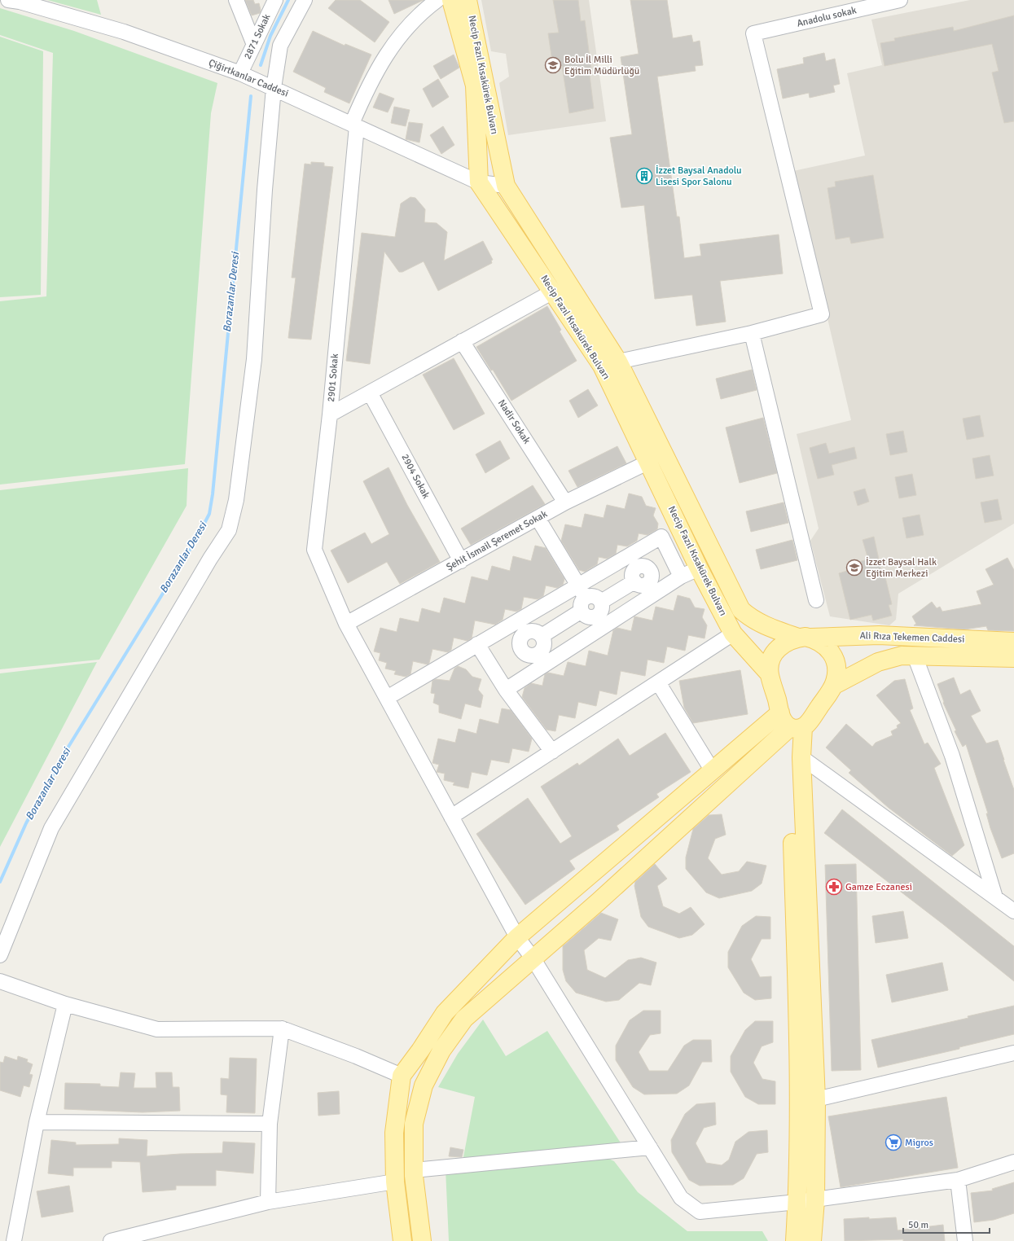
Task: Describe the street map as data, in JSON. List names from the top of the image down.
{
  "streets": {
    "main road": ["Necip Fazıl Kısakürek Bulvarı", "Ali Rıza Tekemen Caddesi"],
    "street": [
      "Anadolu sokak",
      "2871 Sokak",
      "Çiğirtkanlar Caddesi",
      "2901 Sokak",
      "Nadir Sokak",
      "2904 Sokak",
      "Şehit İsmail Şeremet Sokak"
    ]
  },
  "crossings": [
    ["2871 Sokak", "Çiğirtkanlar Caddesi"],
    ["Necip Fazıl Kısakürek Bulvarı", "Çiğirtkanlar Caddesi"],
    ["Necip Fazıl Kısakürek Bulvarı", "Şehit İsmail Şeremet Sokak"],
    ["Necip Fazıl Kısakürek Bulvarı", "Ali Rıza Tekemen Caddesi"],
    ["Çiğirtkanlar Caddesi", "2901 Sokak"],
    ["2901 Sokak", "Şehit İsmail Şeremet Sokak"],
    ["Nadir Sokak", "Şehit İsmail Şeremet Sokak"],
    ["2904 Sokak", "Şehit İsmail Şeremet Sokak"]
  ],
  "water": ["Borazanlar Deresi"],
  "places": {
    "school or university": ["Bolu İl Milli Eğitim Müdürlüğü", "İzzet Baysal Halk Eğitim Merkezi"],
    "building": ["İzzet Baysal Anadolu Lisesi Spor Salonu"],
    "pharmacy": ["Gamze Eczanesi"],
    "supermarket": ["Migros"]
  },
  "scale_bar": "50 m"
}
